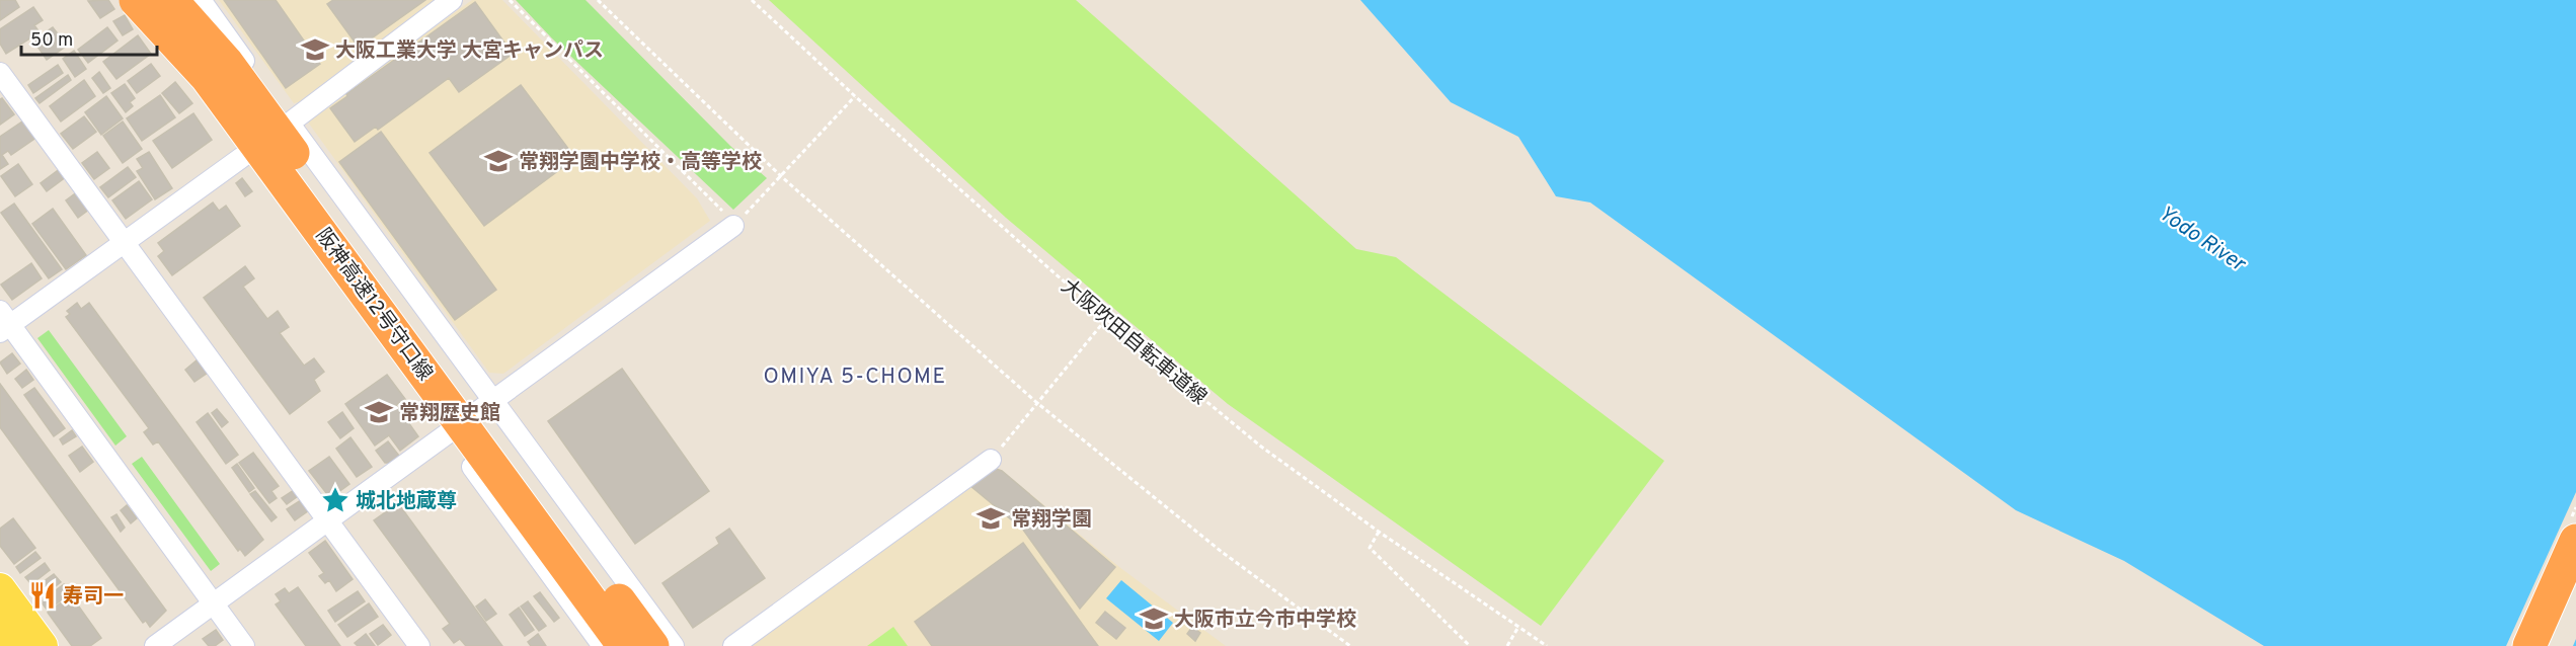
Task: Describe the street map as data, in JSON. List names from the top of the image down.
{
  "streets": {
    "highway": ["阪神高速12号守口線"],
    "path": ["大阪吹田自転車道線"]
  },
  "districts": ["OMIYA 5-CHOME"],
  "water": ["Yodo River"],
  "places": {
    "school or university": [
      "大阪工業大学 大宮キャンパス",
      "常翔学園中学校・高等学校",
      "常翔歴史館",
      "常翔学園",
      "大阪市立今市中学校"
    ],
    "place": ["城北地蔵尊"],
    "restaurant": ["寿司一"]
  },
  "scale_bar": "50 m"
}
